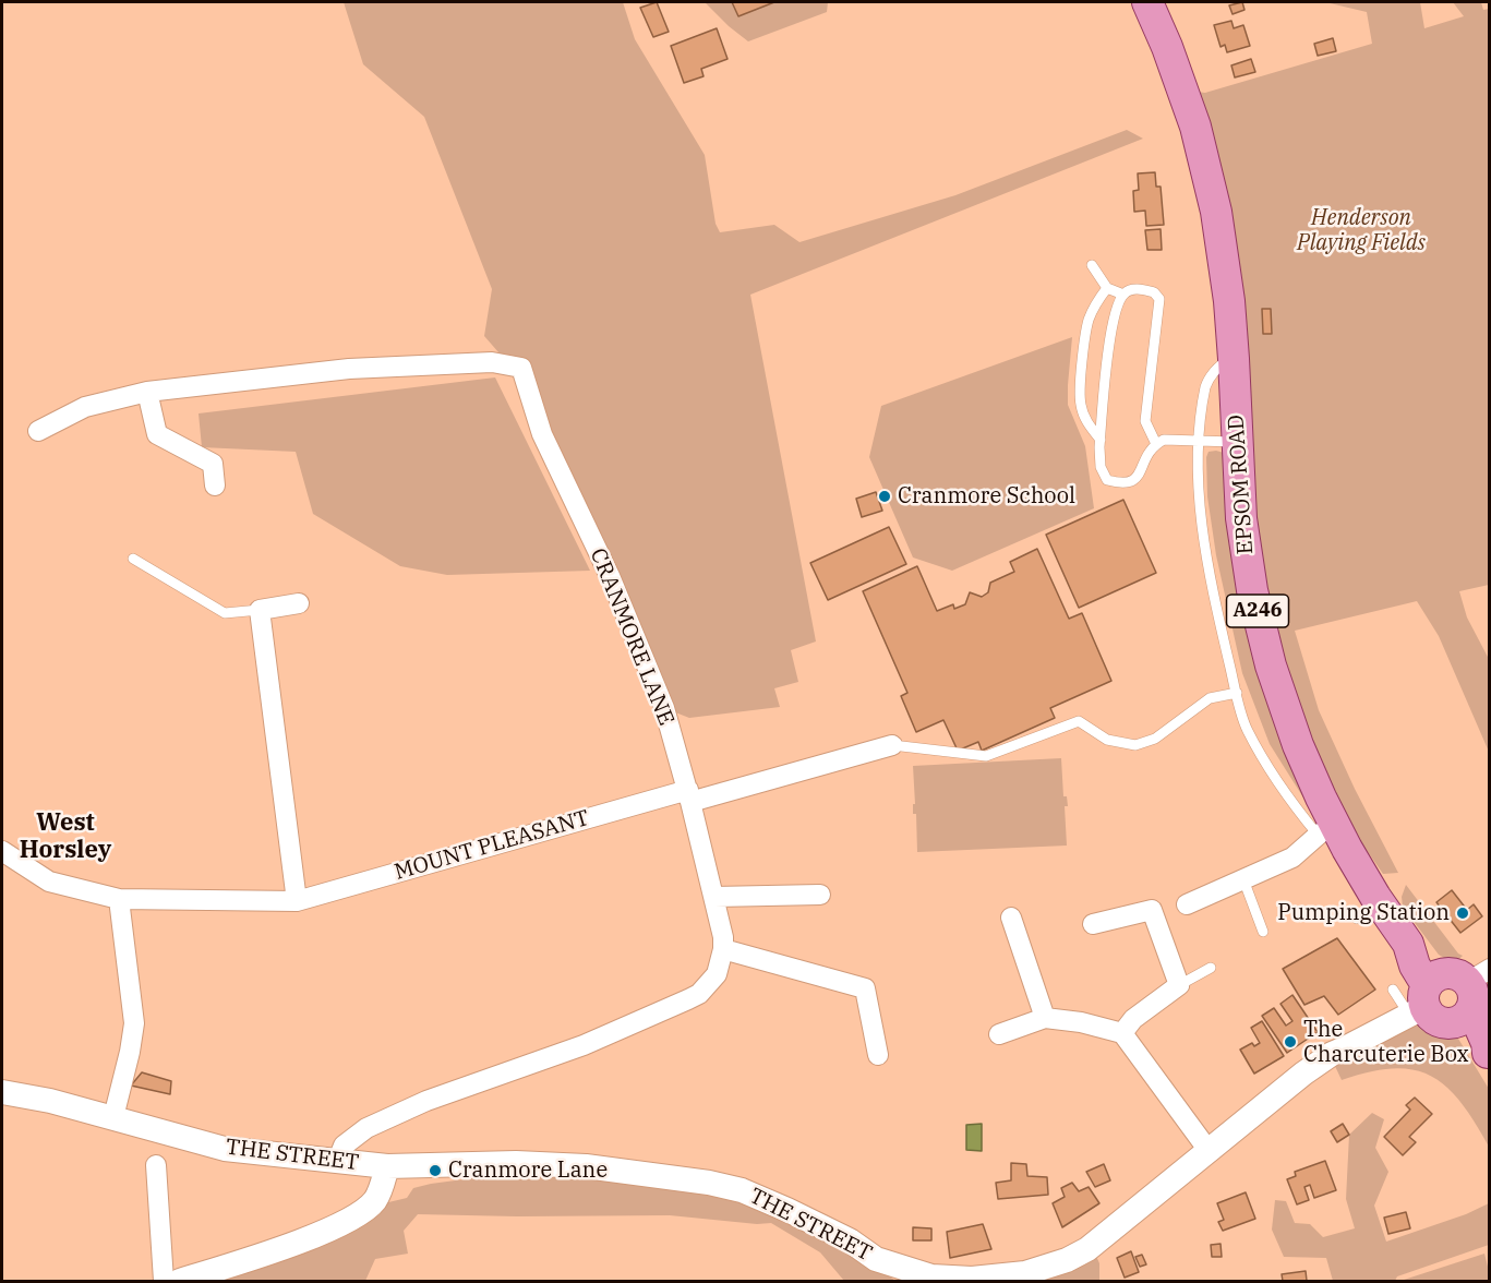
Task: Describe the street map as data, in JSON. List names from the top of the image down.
{
  "streets": {
    "main road": ["EPSOM ROAD", "A246"],
    "street": ["CRANMORE LANE", "MOUNT PLEASANT", "THE STREET"]
  },
  "crossings": [
    ["EPSOM ROAD", "A246"],
    ["EPSOM ROAD", "THE STREET"],
    ["A246", "THE STREET"],
    ["CRANMORE LANE", "MOUNT PLEASANT"],
    ["CRANMORE LANE", "THE STREET"]
  ],
  "districts": ["West Horsley"],
  "parks": ["Henderson Playing Fields"],
  "places": [
    "Cranmore School",
    "Pumping Station",
    "The Charcuterie Box",
    "Cranmore Lane"
  ]
}
